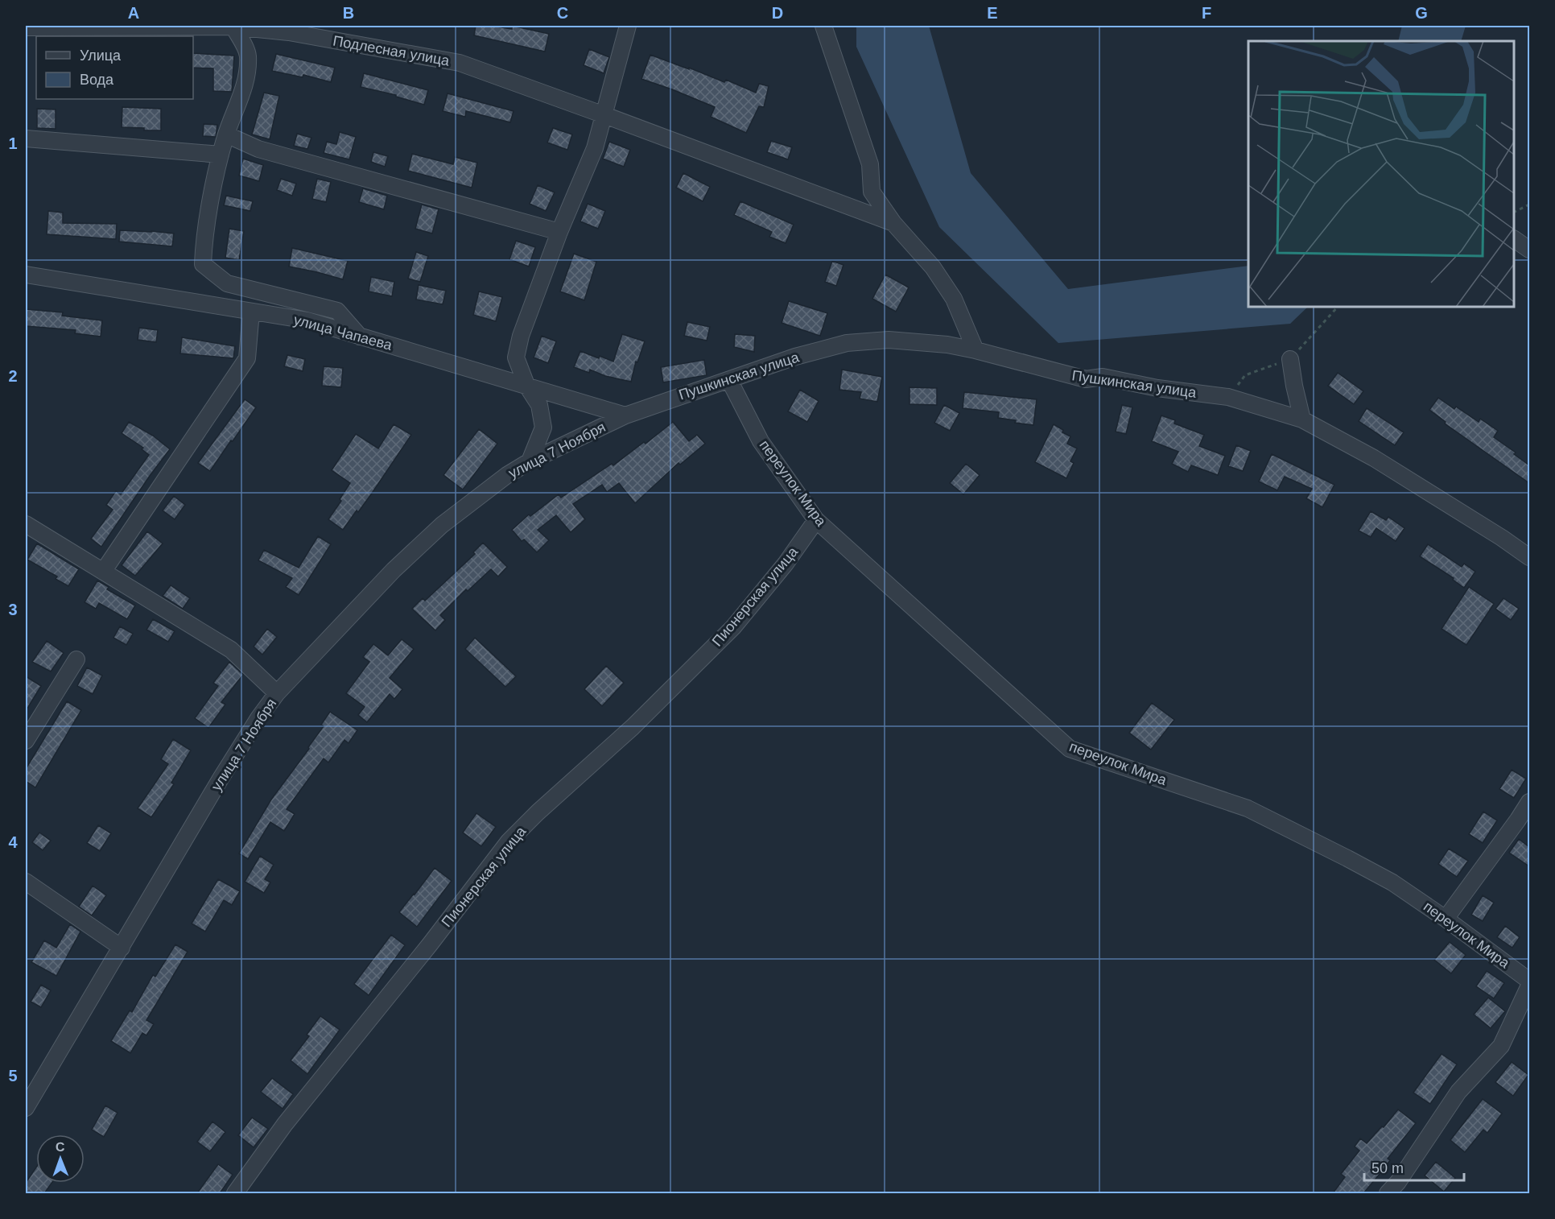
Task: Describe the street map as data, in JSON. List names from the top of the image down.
{
  "streets": {
    "street": [
      "Подлесная улица",
      "улица Чапаева",
      "Пушкинская улица",
      "улица 7 Ноября",
      "переулок Мира",
      "Пионерская улица"
    ]
  },
  "crossings": [
    ["улица Чапаева", "Пушкинская улица"],
    ["улица Чапаева", "улица 7 Ноября"],
    ["Пушкинская улица", "улица 7 Ноября"],
    ["Пушкинская улица", "переулок Мира"],
    ["переулок Мира", "Пионерская улица"]
  ],
  "legend": ["Улица", "Вода"],
  "scale_bar": "50 m",
  "north": "top",
  "grid": {
    "columns": [
      "A",
      "B",
      "C",
      "D",
      "E",
      "F",
      "G"
    ],
    "rows": [
      "1",
      "2",
      "3",
      "4",
      "5"
    ]
  }
}
